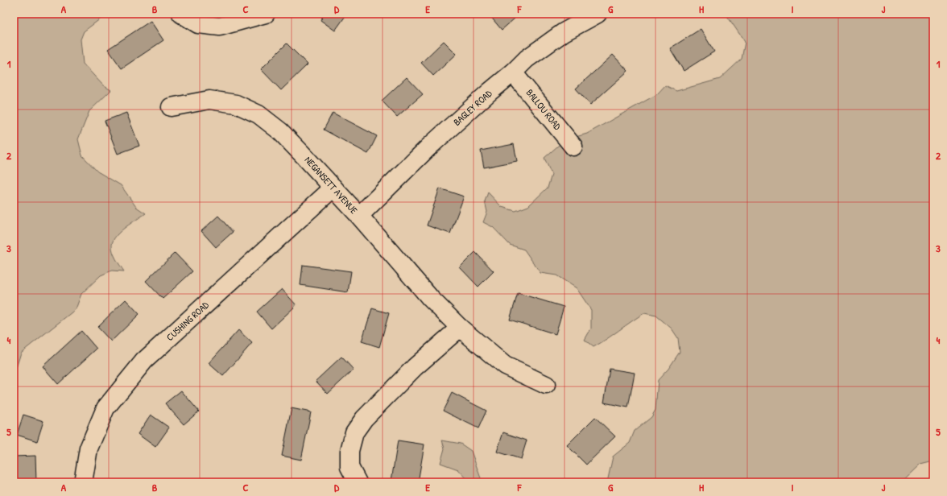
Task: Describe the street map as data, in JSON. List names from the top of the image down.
{
  "streets": {
    "street": [
      "BAGLEY ROAD",
      "BALLOU ROAD",
      "NEGANSETT AVENUE",
      "CUSHING ROAD"
    ]
  },
  "crossings": [
    ["BAGLEY ROAD", "BALLOU ROAD"],
    ["BAGLEY ROAD", "NEGANSETT AVENUE"],
    ["NEGANSETT AVENUE", "CUSHING ROAD"]
  ],
  "grid": {
    "columns": [
      "A",
      "B",
      "C",
      "D",
      "E",
      "F",
      "G",
      "H",
      "I",
      "J"
    ],
    "rows": [
      "1",
      "2",
      "3",
      "4",
      "5"
    ]
  }
}
